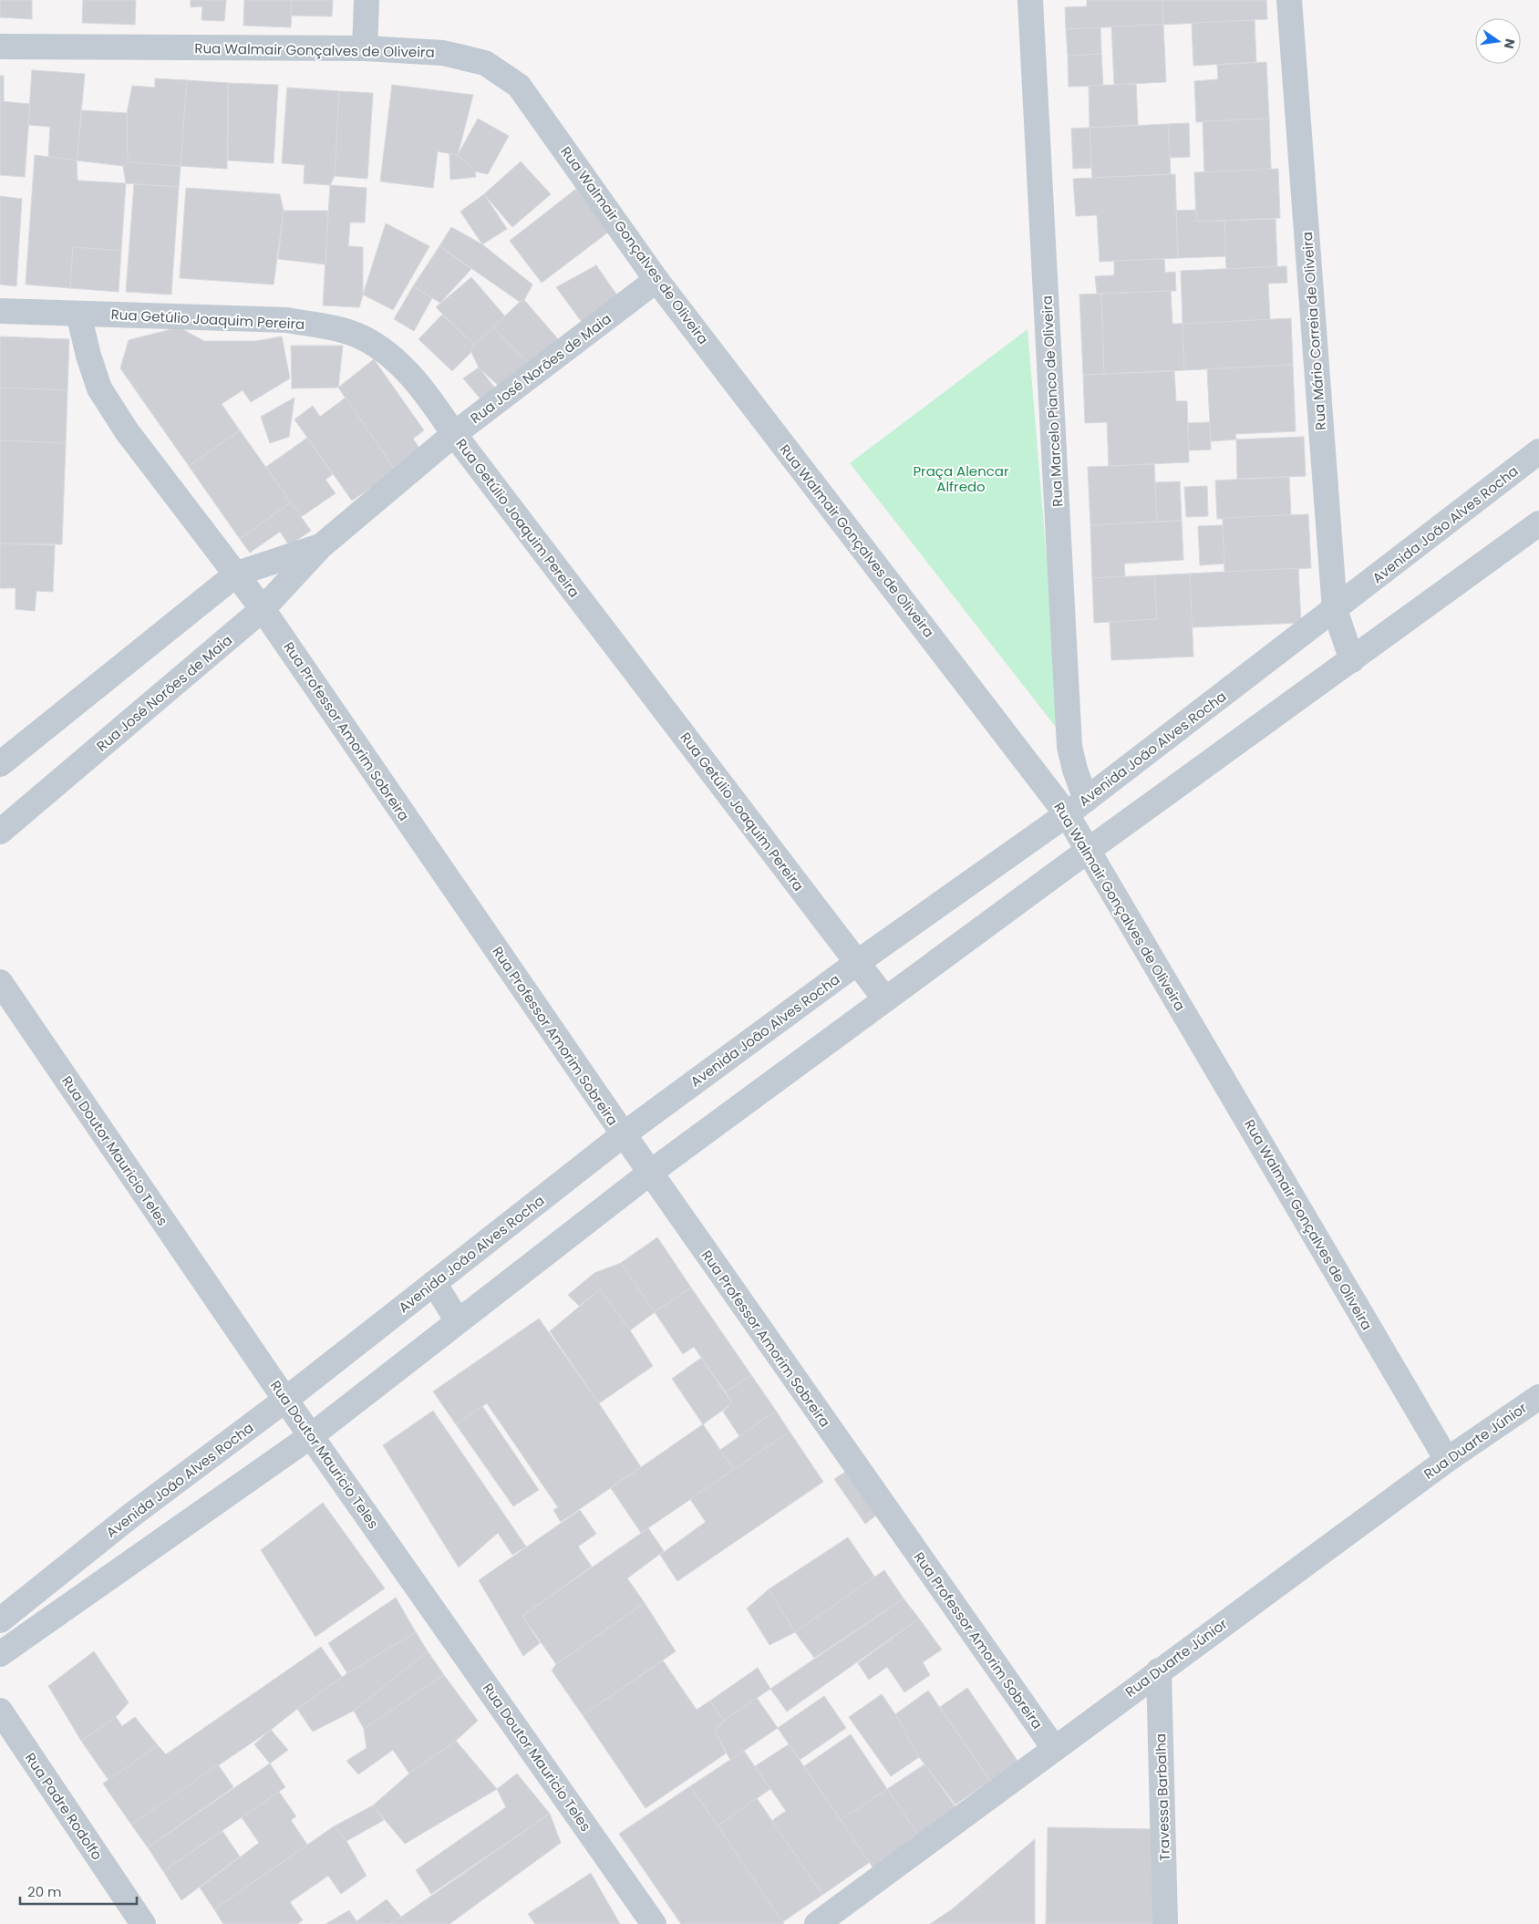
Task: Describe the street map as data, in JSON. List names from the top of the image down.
{
  "streets": {
    "street": [
      "Rua Walmair Gonçalves de Oliveira",
      "Rua Getúlio Joaquim Pereira",
      "Rua Mário Correia de Oliveira",
      "Rua José Norões de Maia",
      "Rua Marcelo Pianco de Oliveira",
      "Avenida João Alves Rocha",
      "Rua Professor Amorim Sobreira",
      "Rua Doutor Mauricio Teles",
      "Rua Duarte Júnior",
      "Travessa Barbalha",
      "Rua Padre Rodolfo"
    ]
  },
  "crossings": [
    ["Rua Walmair Gonçalves de Oliveira", "Rua José Norões de Maia"],
    ["Rua Walmair Gonçalves de Oliveira", "Rua Marcelo Pianco de Oliveira"],
    ["Rua Walmair Gonçalves de Oliveira", "Avenida João Alves Rocha"],
    ["Rua Walmair Gonçalves de Oliveira", "Rua Duarte Júnior"],
    ["Rua Getúlio Joaquim Pereira", "Rua José Norões de Maia"],
    ["Rua Getúlio Joaquim Pereira", "Avenida João Alves Rocha"],
    ["Rua Getúlio Joaquim Pereira", "Rua Professor Amorim Sobreira"],
    ["Rua Mário Correia de Oliveira", "Avenida João Alves Rocha"],
    ["Rua José Norões de Maia", "Rua Professor Amorim Sobreira"],
    ["Rua Marcelo Pianco de Oliveira", "Avenida João Alves Rocha"],
    ["Avenida João Alves Rocha", "Rua Professor Amorim Sobreira"],
    ["Avenida João Alves Rocha", "Rua Doutor Mauricio Teles"],
    ["Rua Professor Amorim Sobreira", "Rua Duarte Júnior"],
    ["Rua Duarte Júnior", "Travessa Barbalha"]
  ],
  "parks": ["Praça Alencar Alfredo"],
  "scale_bar": "20 m",
  "north": "right"
}
